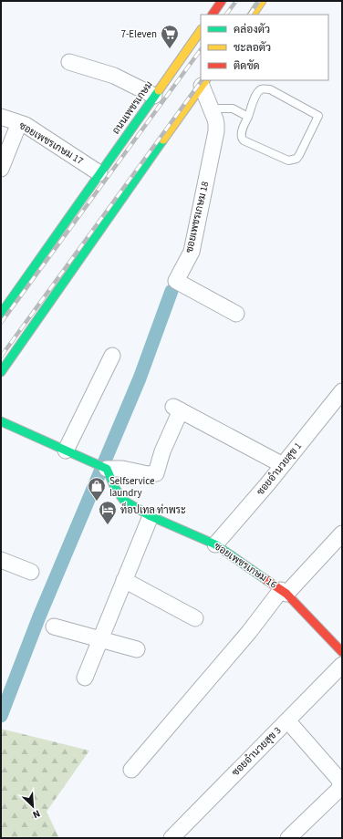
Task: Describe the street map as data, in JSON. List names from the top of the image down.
{
  "streets": {
    "main road": ["ถนนเพชรเกษม", "ซอยเพชรเกษม 16"],
    "street": [
      "ซอยเพชรเกษม 17",
      "ซอยเพชรเกษม 18",
      "ซอยอำนวยสุข 1",
      "ซอยอำนวยสุข 3"
    ]
  },
  "crossings": [
    ["ถนนเพชรเกษม", "ซอยเพชรเกษม 17"],
    ["ซอยอำนวยสุข 1", "ซอยเพชรเกษม 16"]
  ],
  "places": {
    "supermarket": ["7-Eleven"],
    "shop": ["Selfservice laundry"],
    "hotel": ["ท็อปเทล ท่าพระ"]
  },
  "legend": ["คล่องตัว", "ชะลอตัว", "ติดขัด"],
  "north": "bottom right"
}
